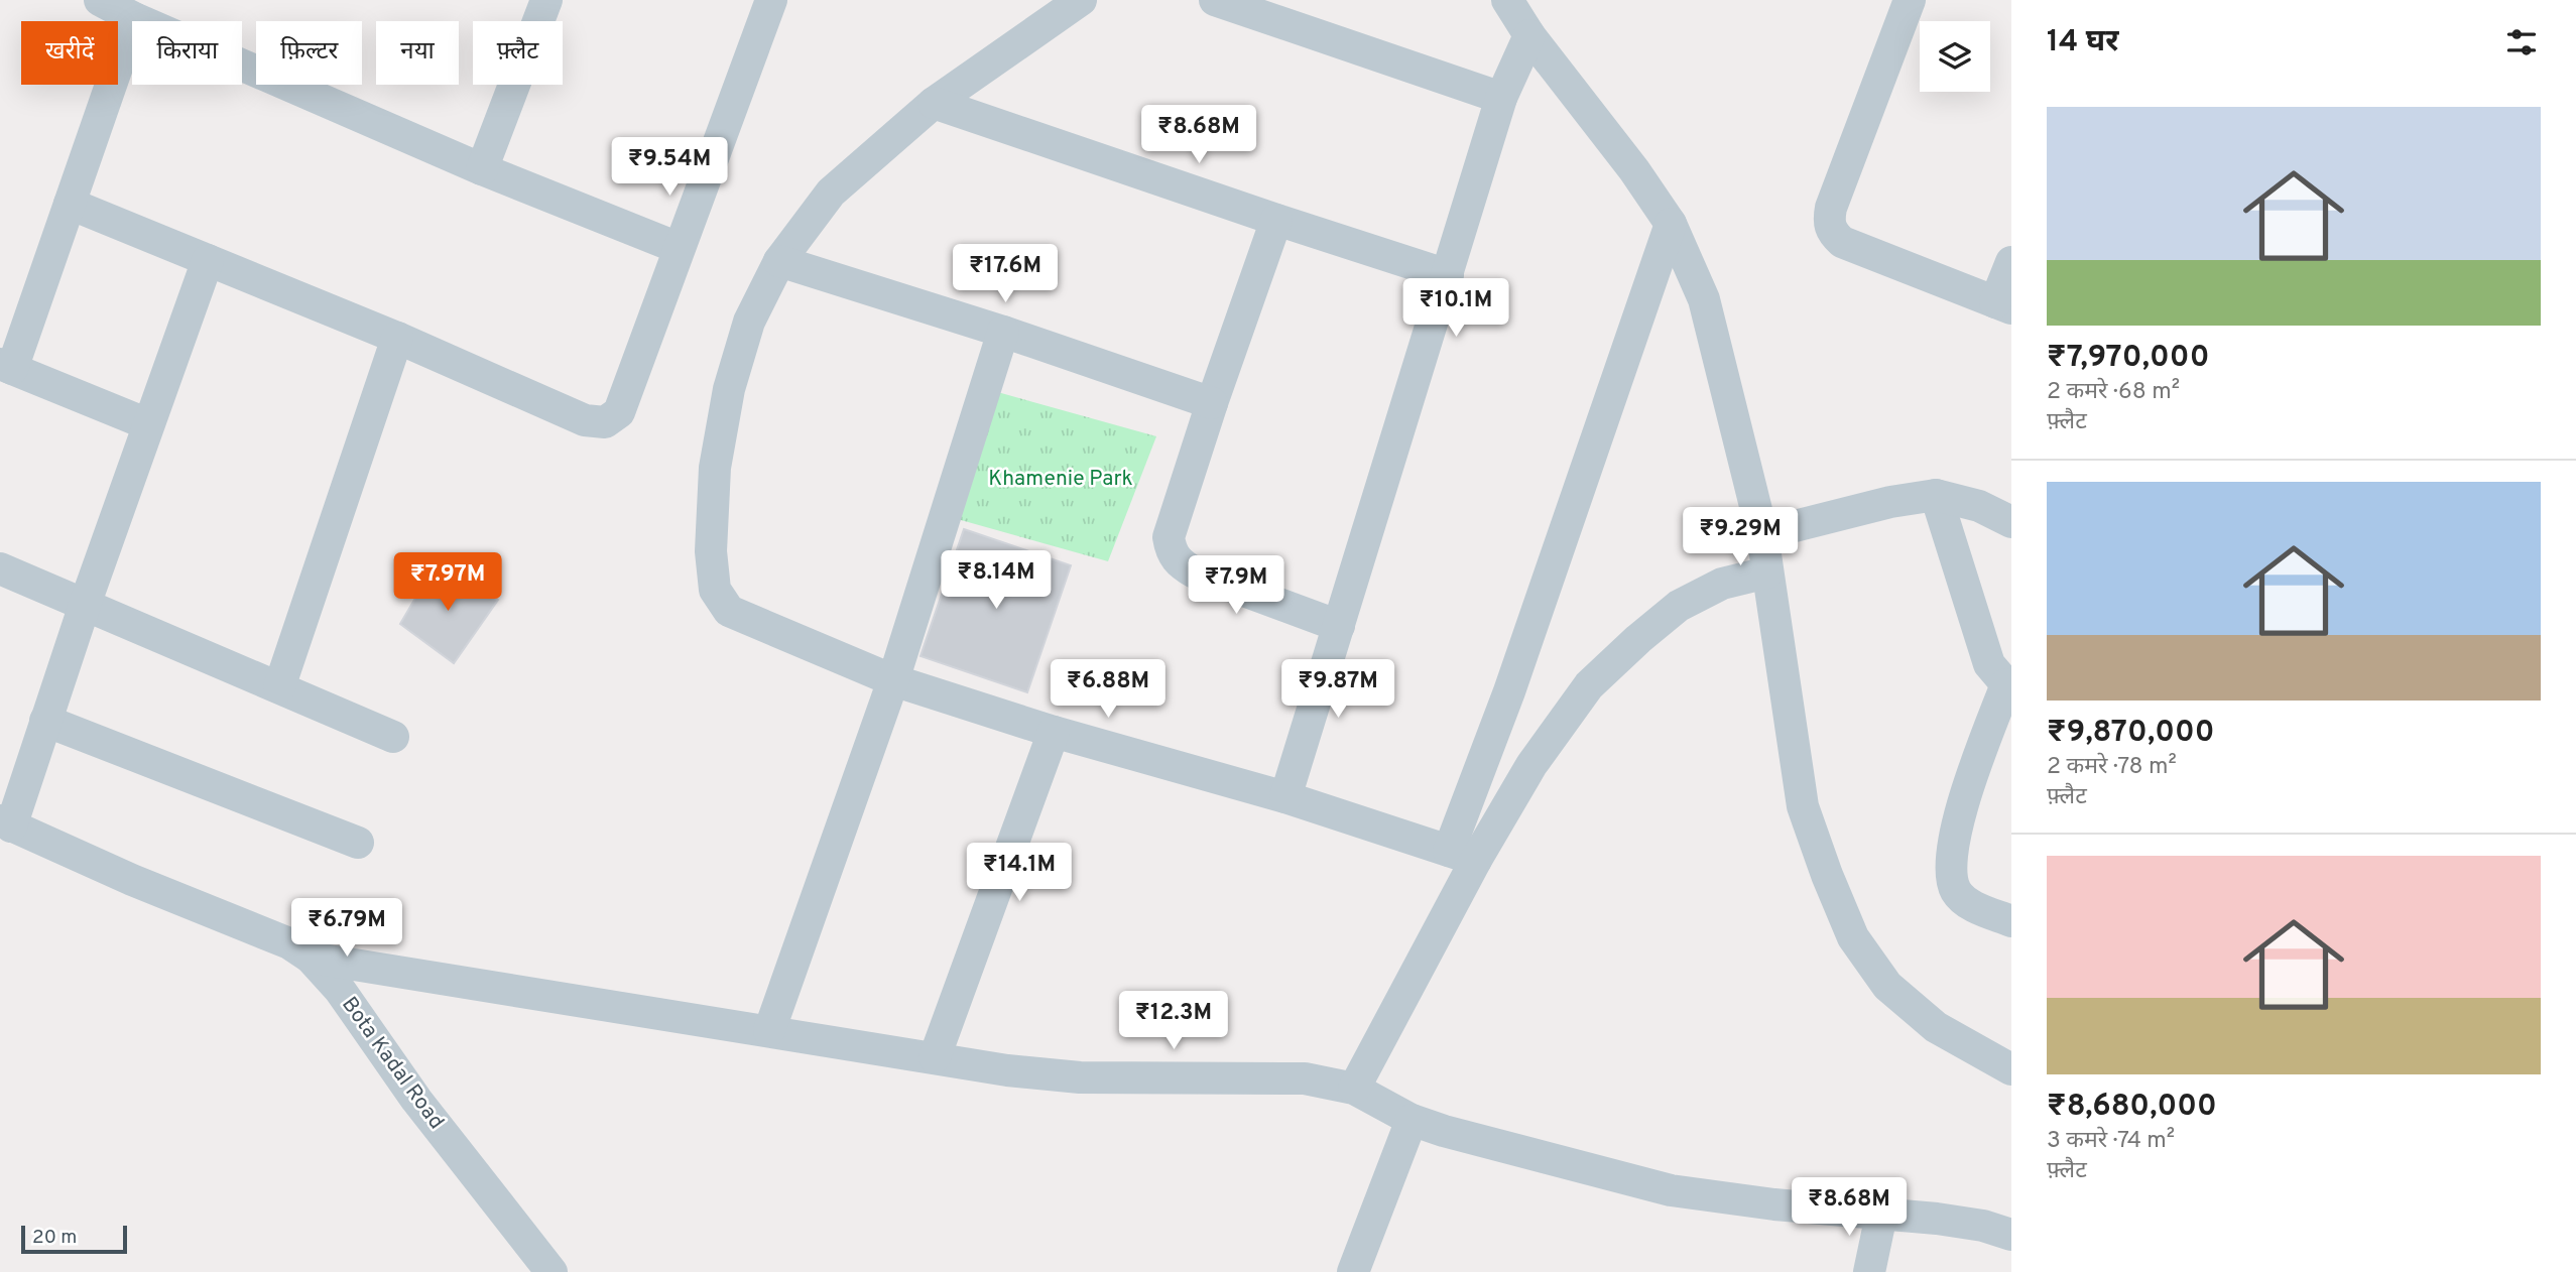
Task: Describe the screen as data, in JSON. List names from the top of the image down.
{
  "streets": {
    "street": ["Bota Kadal Road"]
  },
  "parks": ["Khamenie Park"],
  "scale_bar": "20 m",
  "page": {
    "heading": "14 घर",
    "chip": [
      "खरीदें",
      "किराया",
      "फ़िल्टर",
      "नया",
      "फ़्लैट"
    ],
    "list": [
      {
        "name": "₹7,970,000",
        "note": "2 कमरे · 68 m² · फ़्लैट"
      },
      {
        "name": "₹9,870,000",
        "note": "2 कमरे · 78 m² · फ़्लैट"
      },
      {
        "name": "₹8,680,000",
        "note": "3 कमरे · 74 m² · फ़्लैट"
      }
    ],
    "price": [
      "₹8.68M",
      "₹9.54M",
      "₹17.6M",
      "₹10.1M",
      "₹9.29M",
      "₹8.14M",
      "₹7.97M",
      "₹7.9M",
      "₹6.88M",
      "₹9.87M",
      "₹14.1M",
      "₹6.79M",
      "₹12.3M",
      "₹8.68M"
    ],
    "scale": "20 m"
  }
}
